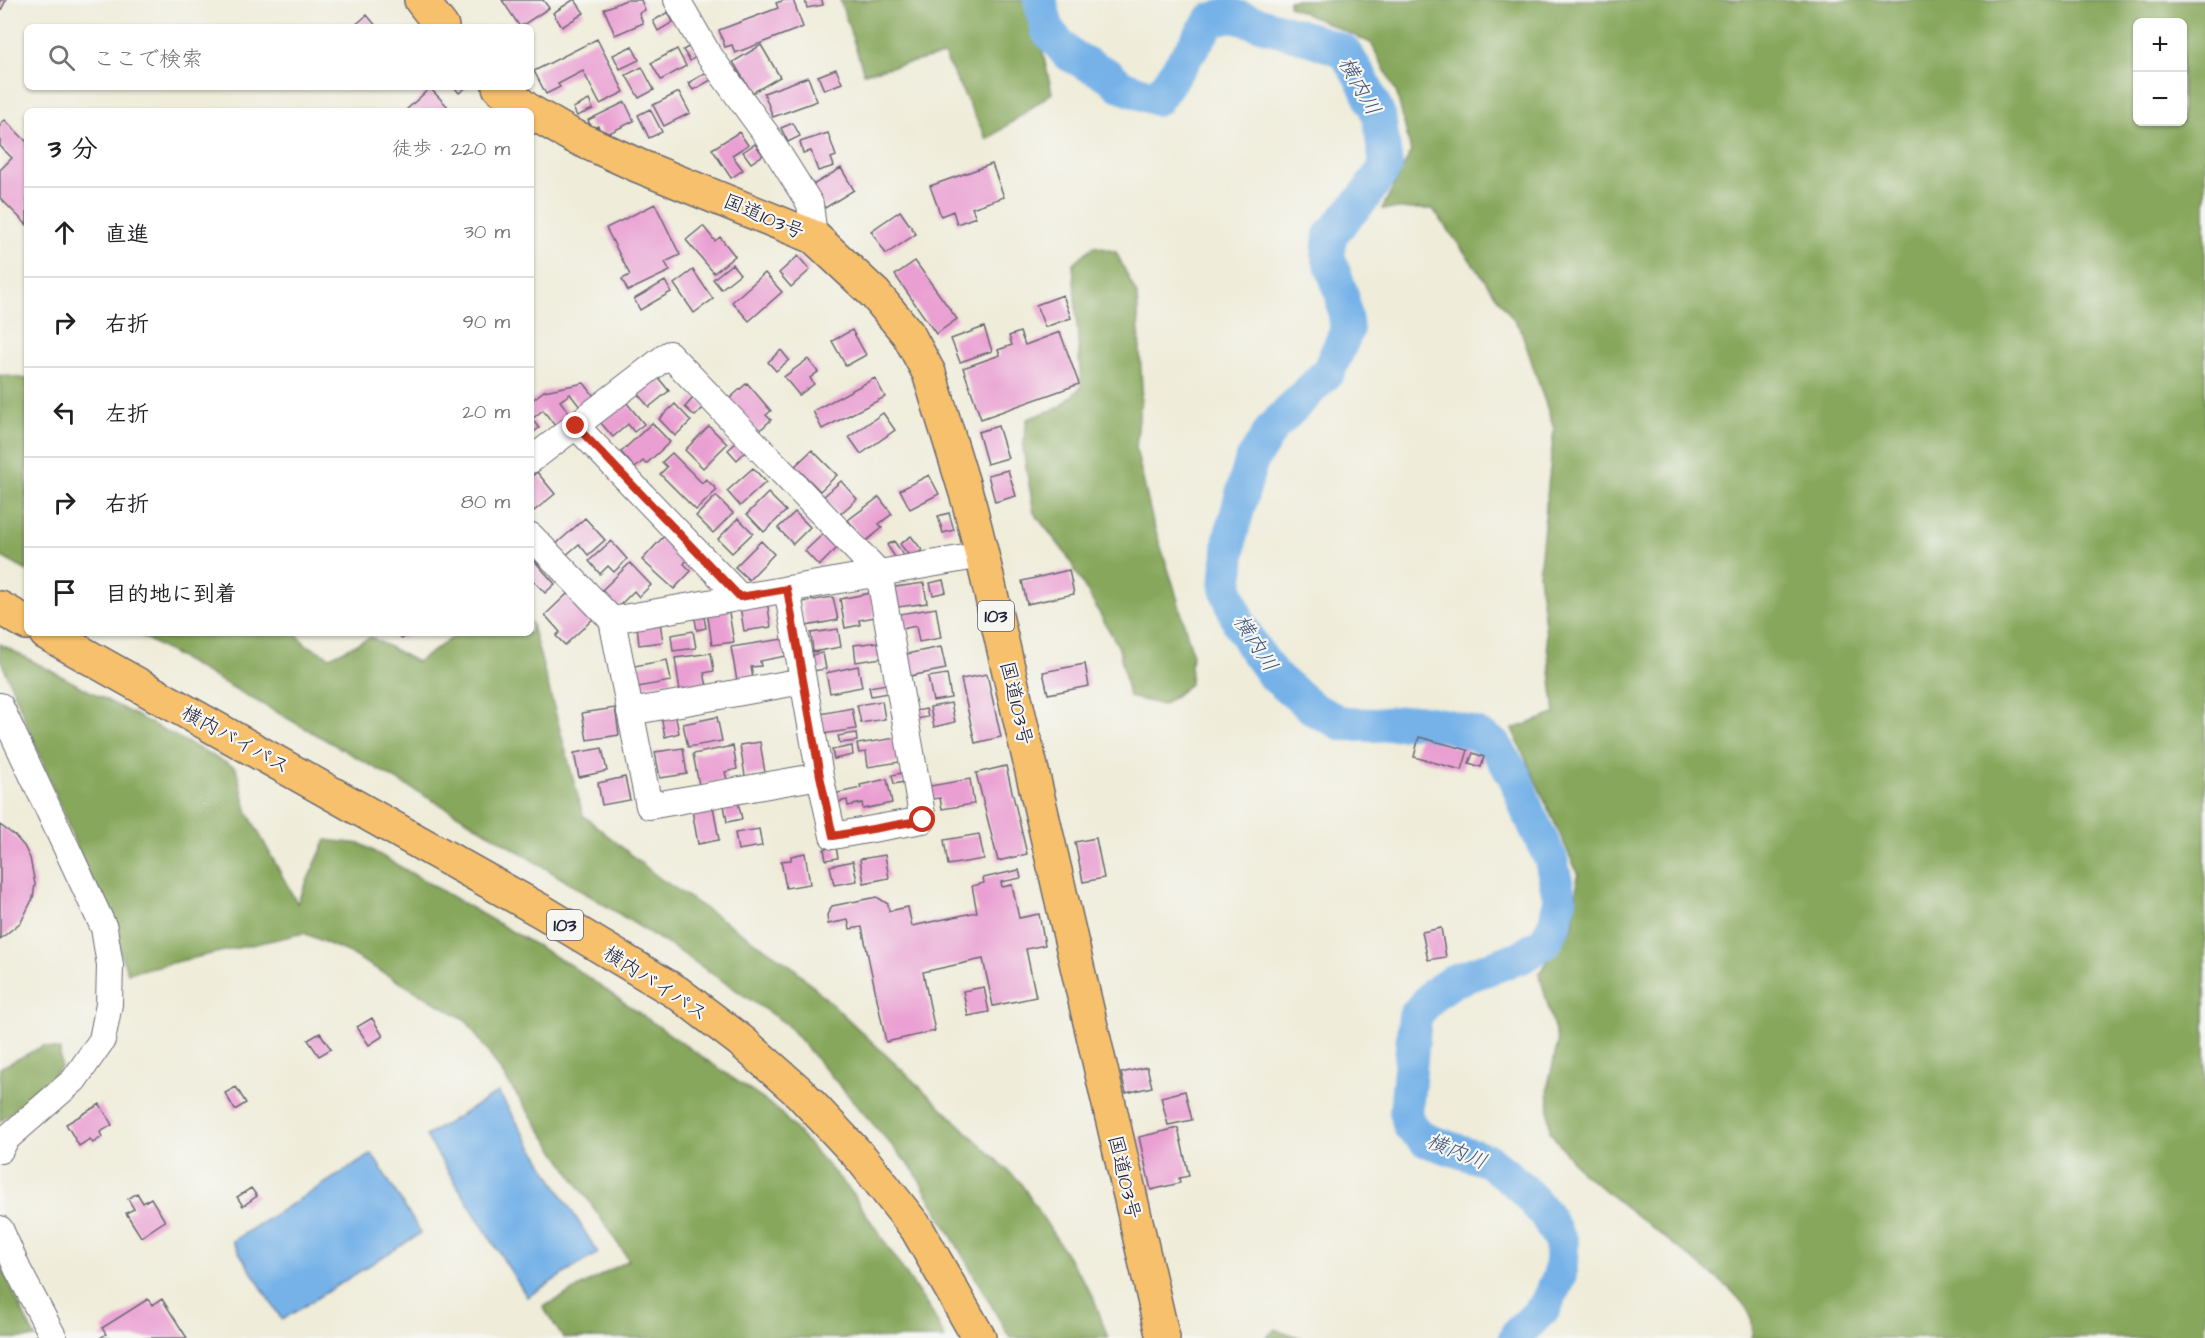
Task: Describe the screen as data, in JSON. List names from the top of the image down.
{
  "streets": {
    "highway": ["国道103号", "103", "横内バイパス"]
  },
  "water": ["横内川"],
  "page": {
    "map_buttons": ["+", "−"],
    "search": "ここで検索",
    "heading": ["3 分", "徒歩 · 220 m"],
    "list": [
      ["直進", "30 m"],
      ["右折", "90 m"],
      ["左折", "20 m"],
      ["右折", "80 m"],
      "目的地に到着"
    ]
  }
}
